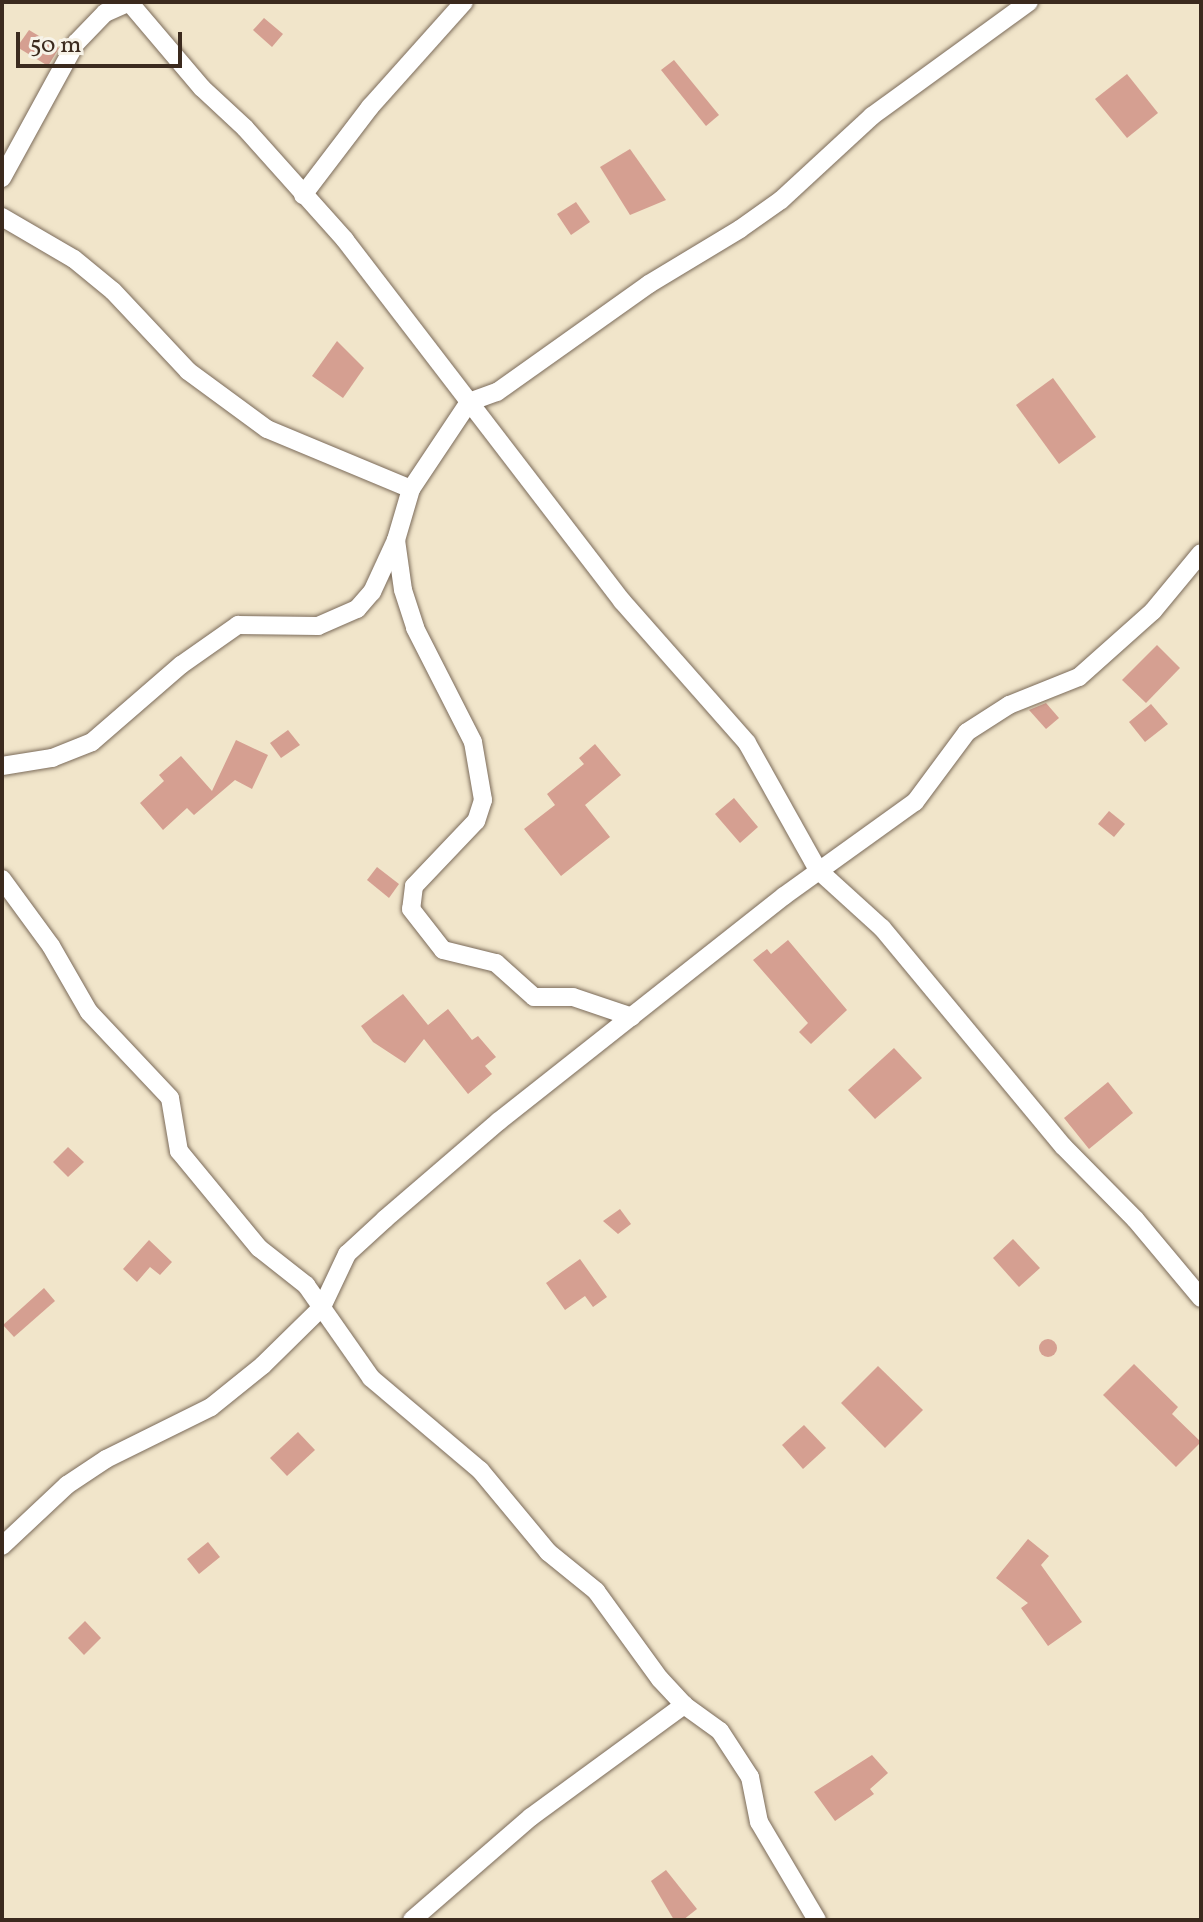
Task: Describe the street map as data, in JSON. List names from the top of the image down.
{
  "scale_bar": "50 m"
}
